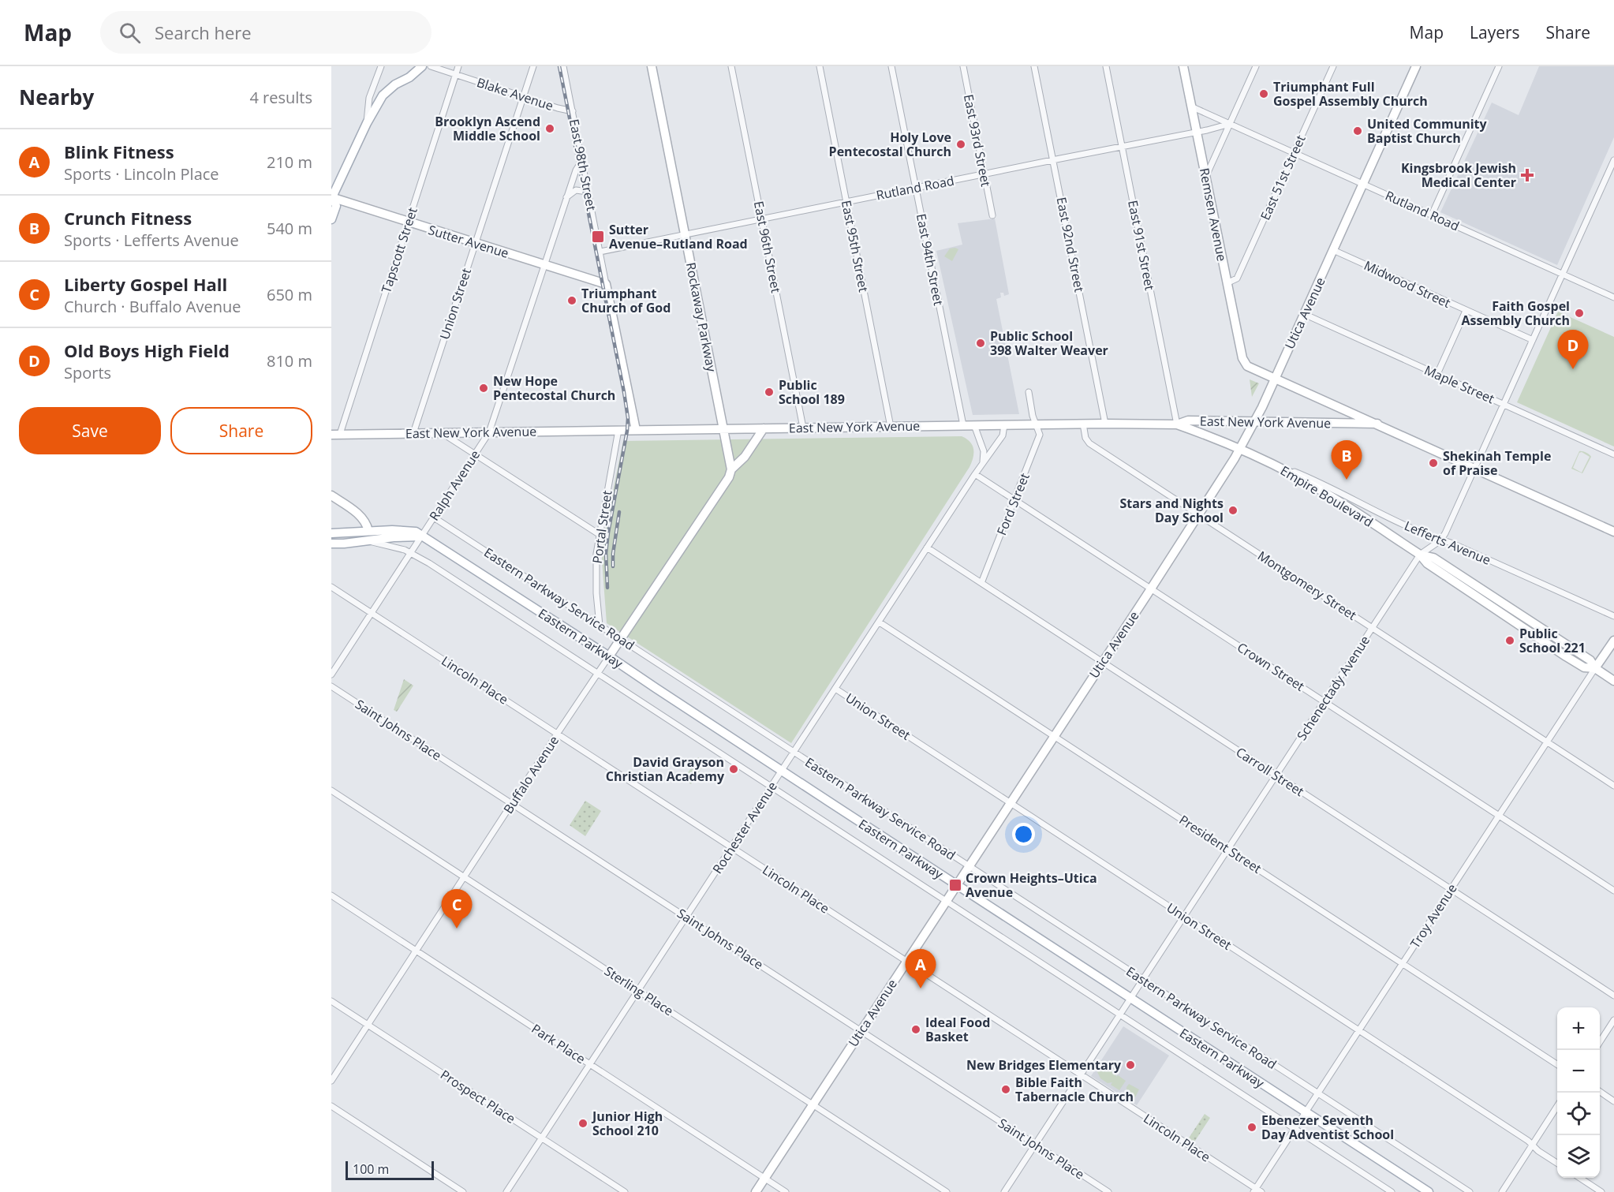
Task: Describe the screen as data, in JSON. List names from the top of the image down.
{
  "streets": {
    "main road": [
      "East 98th Street",
      "Remsen Avenue",
      "Sutter Avenue",
      "Utica Avenue",
      "Rockaway Parkway",
      "East New York Avenue",
      "Empire Boulevard",
      "Eastern Parkway",
      "Buffalo Avenue",
      "Troy Avenue"
    ],
    "street": [
      "Blake Avenue",
      "East 93rd Street",
      "East 51st Street",
      "Rutland Road",
      "East 92nd Street",
      "East 91st Street",
      "East 95th Street",
      "East 96th Street",
      "Tapscott Street",
      "East 94th Street",
      "Midwood Street",
      "Union Street",
      "Maple Street",
      "Ralph Avenue",
      "Ford Street",
      "Portal Street",
      "Lefferts Avenue",
      "Montgomery Street",
      "Eastern Parkway Service Road",
      "Crown Street",
      "Lincoln Place",
      "Schenectady Avenue",
      "Saint Johns Place",
      "Carroll Street",
      "Rochester Avenue",
      "President Street",
      "Sterling Place",
      "Park Place",
      "Prospect Place"
    ]
  },
  "crossings": [
    ["Blake Avenue", "East 98th Street"],
    ["Blake Avenue", "Tapscott Street"],
    ["Blake Avenue", "Union Street"],
    ["East 93rd Street", "Rutland Road"],
    ["East 98th Street", "Rutland Road"],
    ["East 98th Street", "Sutter Avenue"],
    ["East 98th Street", "East New York Avenue"],
    ["East 98th Street", "Ralph Avenue"],
    ["East 51st Street", "Rutland Road"],
    ["East 51st Street", "Remsen Avenue"],
    ["Rutland Road", "Remsen Avenue"],
    ["Rutland Road", "East 92nd Street"],
    ["Rutland Road", "East 91st Street"],
    ["Rutland Road", "East 95th Street"],
    ["Rutland Road", "East 96th Street"],
    ["Rutland Road", "East 94th Street"],
    ["Rutland Road", "Utica Avenue"],
    ["Rutland Road", "Rockaway Parkway"],
    ["Rutland Road", "Schenectady Avenue"],
    ["Remsen Avenue", "East New York Avenue"],
    ["Sutter Avenue", "Tapscott Street"],
    ["Sutter Avenue", "Union Street"],
    ["Sutter Avenue", "Ralph Avenue"],
    ["East 92nd Street", "East New York Avenue"],
    ["East 91st Street", "East New York Avenue"],
    ["East 91st Street", "Empire Boulevard"],
    ["East 95th Street", "East New York Avenue"],
    ["East 96th Street", "East New York Avenue"],
    ["Tapscott Street", "East New York Avenue"],
    ["East 94th Street", "East New York Avenue"],
    ["Midwood Street", "Utica Avenue"],
    ["Midwood Street", "Schenectady Avenue"],
    ["Union Street", "Utica Avenue"],
    ["Union Street", "East New York Avenue"],
    ["Union Street", "Schenectady Avenue"],
    ["Union Street", "Rochester Avenue"],
    ["Union Street", "Troy Avenue"],
    ["Utica Avenue", "Maple Street"],
    ["Utica Avenue", "East New York Avenue"],
    ["Utica Avenue", "Empire Boulevard"],
    ["Utica Avenue", "Montgomery Street"],
    ["Utica Avenue", "Eastern Parkway Service Road"],
    ["Utica Avenue", "Eastern Parkway"],
    ["Utica Avenue", "Crown Street"],
    ["Utica Avenue", "Lincoln Place"],
    ["Utica Avenue", "Saint Johns Place"],
    ["Utica Avenue", "Carroll Street"],
    ["Utica Avenue", "President Street"],
    ["Utica Avenue", "Sterling Place"],
    ["Utica Avenue", "Park Place"],
    ["Rockaway Parkway", "East New York Avenue"],
    ["Maple Street", "Schenectady Avenue"],
    ["East New York Avenue", "Ralph Avenue"],
    ["East New York Avenue", "Empire Boulevard"],
    ["East New York Avenue", "Ford Street"],
    ["East New York Avenue", "Portal Street"],
    ["East New York Avenue", "Montgomery Street"],
    ["East New York Avenue", "Schenectady Avenue"],
    ["East New York Avenue", "Buffalo Avenue"],
    ["East New York Avenue", "Rochester Avenue"],
    ["Ralph Avenue", "Eastern Parkway Service Road"],
    ["Ralph Avenue", "Eastern Parkway"],
    ["Ralph Avenue", "Lincoln Place"],
    ["Empire Boulevard", "Lefferts Avenue"],
    ["Empire Boulevard", "Schenectady Avenue"],
    ["Empire Boulevard", "Troy Avenue"],
    ["Ford Street", "Crown Street"],
    ["Ford Street", "Carroll Street"],
    ["Portal Street", "Eastern Parkway Service Road"],
    ["Lefferts Avenue", "Schenectady Avenue"],
    ["Montgomery Street", "Schenectady Avenue"],
    ["Montgomery Street", "Troy Avenue"],
    ["Eastern Parkway Service Road", "Schenectady Avenue"],
    ["Eastern Parkway Service Road", "Buffalo Avenue"],
    ["Eastern Parkway Service Road", "Rochester Avenue"],
    ["Eastern Parkway Service Road", "Troy Avenue"],
    ["Eastern Parkway", "Schenectady Avenue"],
    ["Eastern Parkway", "Buffalo Avenue"],
    ["Eastern Parkway", "Rochester Avenue"],
    ["Eastern Parkway", "Troy Avenue"],
    ["Crown Street", "Schenectady Avenue"],
    ["Crown Street", "Rochester Avenue"],
    ["Crown Street", "Troy Avenue"],
    ["Lincoln Place", "Schenectady Avenue"],
    ["Lincoln Place", "Buffalo Avenue"],
    ["Lincoln Place", "Rochester Avenue"],
    ["Lincoln Place", "Troy Avenue"],
    ["Schenectady Avenue", "Saint Johns Place"],
    ["Schenectady Avenue", "Carroll Street"],
    ["Schenectady Avenue", "President Street"],
    ["Saint Johns Place", "Buffalo Avenue"],
    ["Saint Johns Place", "Rochester Avenue"],
    ["Carroll Street", "Rochester Avenue"],
    ["Carroll Street", "Troy Avenue"],
    ["Buffalo Avenue", "Sterling Place"],
    ["Buffalo Avenue", "Park Place"],
    ["Buffalo Avenue", "Prospect Place"],
    ["Rochester Avenue", "President Street"],
    ["Rochester Avenue", "Sterling Place"],
    ["Rochester Avenue", "Park Place"],
    ["Rochester Avenue", "Prospect Place"],
    ["President Street", "Troy Avenue"]
  ],
  "places": {
    "other": [
      "Triumphant Full Gospel Assembly Church",
      "Brooklyn Ascend Middle School",
      "United Community Baptist Church",
      "Holy Love Pentecostal Church",
      "Triumphant Church of God",
      "Faith Gospel Assembly Church",
      "Public School 398 Walter Weaver",
      "New Hope Pentecostal Church",
      "Public School 189",
      "Shekinah Temple of Praise",
      "Stars and Nights Day School",
      "Public School 221",
      "David Grayson Christian Academy",
      "Ideal Food Basket",
      "New Bridges Elementary",
      "Bible Faith Tabernacle Church",
      "Junior High School 210",
      "Ebenezer Seventh Day Adventist School"
    ],
    "health": ["Kingsbrook Jewish Medical Center"],
    "transit": ["Sutter Avenue–Rutland Road", "Crown Heights–Utica Avenue"]
  },
  "scale_bar": "100 m",
  "page": {
    "header": "Map",
    "search": "Search here",
    "nav": ["Map", "Layers", "Share"],
    "heading": ["Nearby", "4 results"],
    "list": [
      {
        "mark": "A",
        "name": "Blink Fitness",
        "note": "Sports · Lincoln Place",
        "value": "210 m"
      },
      {
        "mark": "B",
        "name": "Crunch Fitness",
        "note": "Sports · Lefferts Avenue",
        "value": "540 m"
      },
      {
        "mark": "C",
        "name": "Liberty Gospel Hall",
        "note": "Church · Buffalo Avenue",
        "value": "650 m"
      },
      {
        "mark": "D",
        "name": "Old Boys High Field",
        "note": "Sports",
        "value": "810 m"
      }
    ],
    "pins": [
      "D",
      "B",
      "C",
      "A"
    ],
    "buttons": ["Save", "Share"],
    "map_buttons": ["+", "−"],
    "scale": "100 m"
  }
}
